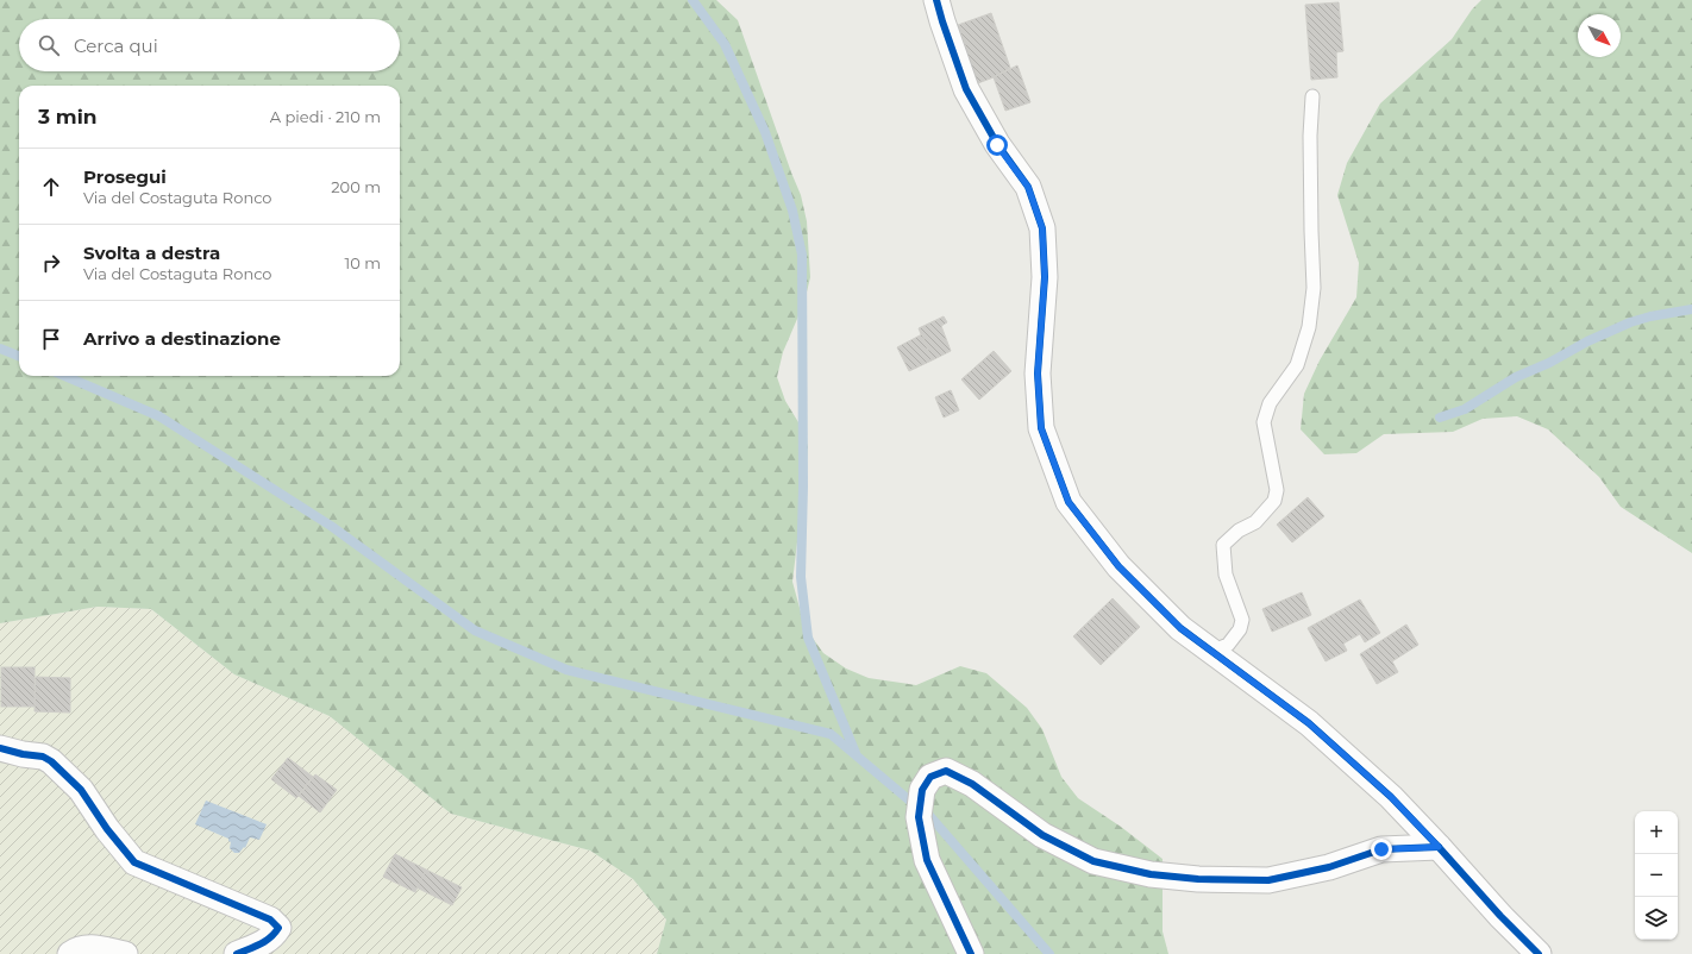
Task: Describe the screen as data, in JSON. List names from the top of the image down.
{
  "north": "bottom right",
  "page": {
    "search": "Cerca qui",
    "heading": ["3 min", "A piedi · 210 m"],
    "list": [
      ["Prosegui", "Via del Costaguta Ronco", "200 m"],
      ["Svolta a destra", "Via del Costaguta Ronco", "10 m"],
      "Arrivo a destinazione"
    ],
    "map_buttons": ["+", "−"]
  }
}
